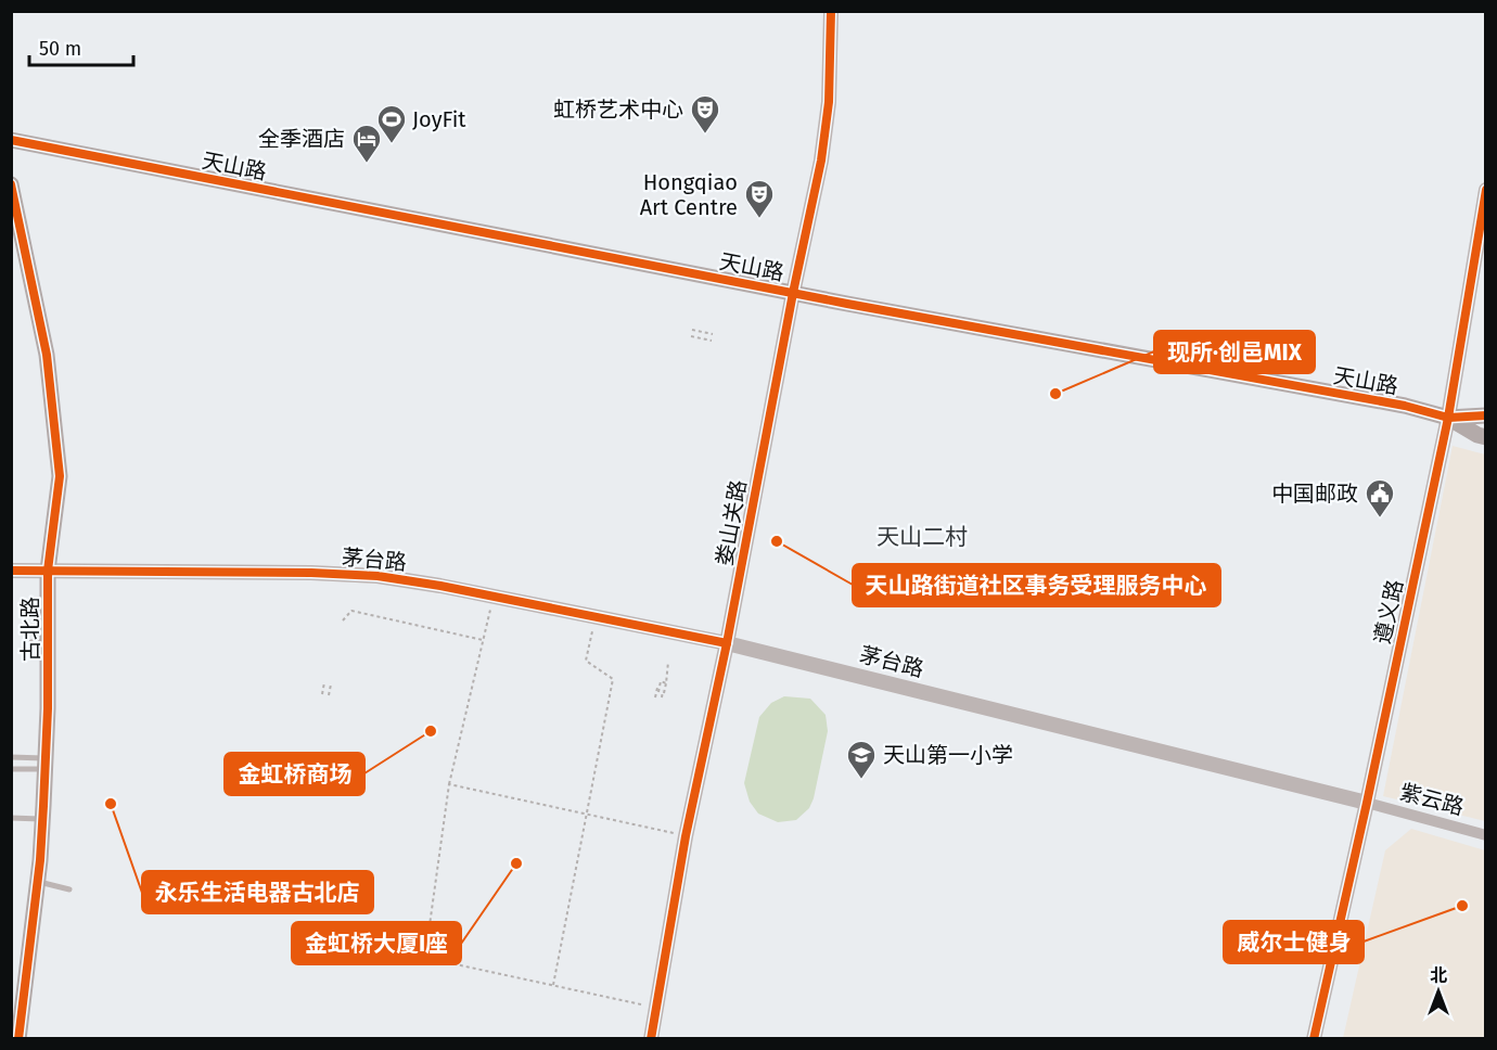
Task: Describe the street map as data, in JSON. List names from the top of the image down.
{
  "streets": {
    "main road": ["天山路", "古北路"],
    "street": [
      "娄山关路",
      "茅台路",
      "遵义路",
      "紫云路"
    ]
  },
  "crossings": [
    ["天山路", "娄山关路"],
    ["天山路", "遵义路"],
    ["娄山关路", "茅台路"],
    ["茅台路", "遵义路"],
    ["茅台路", "古北路"],
    ["茅台路", "紫云路"],
    ["遵义路", "紫云路"]
  ],
  "districts": ["天山二村"],
  "places": {
    "theatre": ["虹桥艺术中心", "Hongqiao Art Centre"],
    "sports": ["JoyFit"],
    "hotel": ["全季酒店"],
    "other": [
      "现所·创邑MIX",
      "天山路街道社区事务受理服务中心",
      "金虹桥商场",
      "永乐生活电器古北店",
      "金虹桥大厦I座",
      "威尔士健身"
    ],
    "public building": ["中国邮政"],
    "school or university": ["天山第一小学"]
  },
  "scale_bar": "50 m",
  "north": "top"
}
